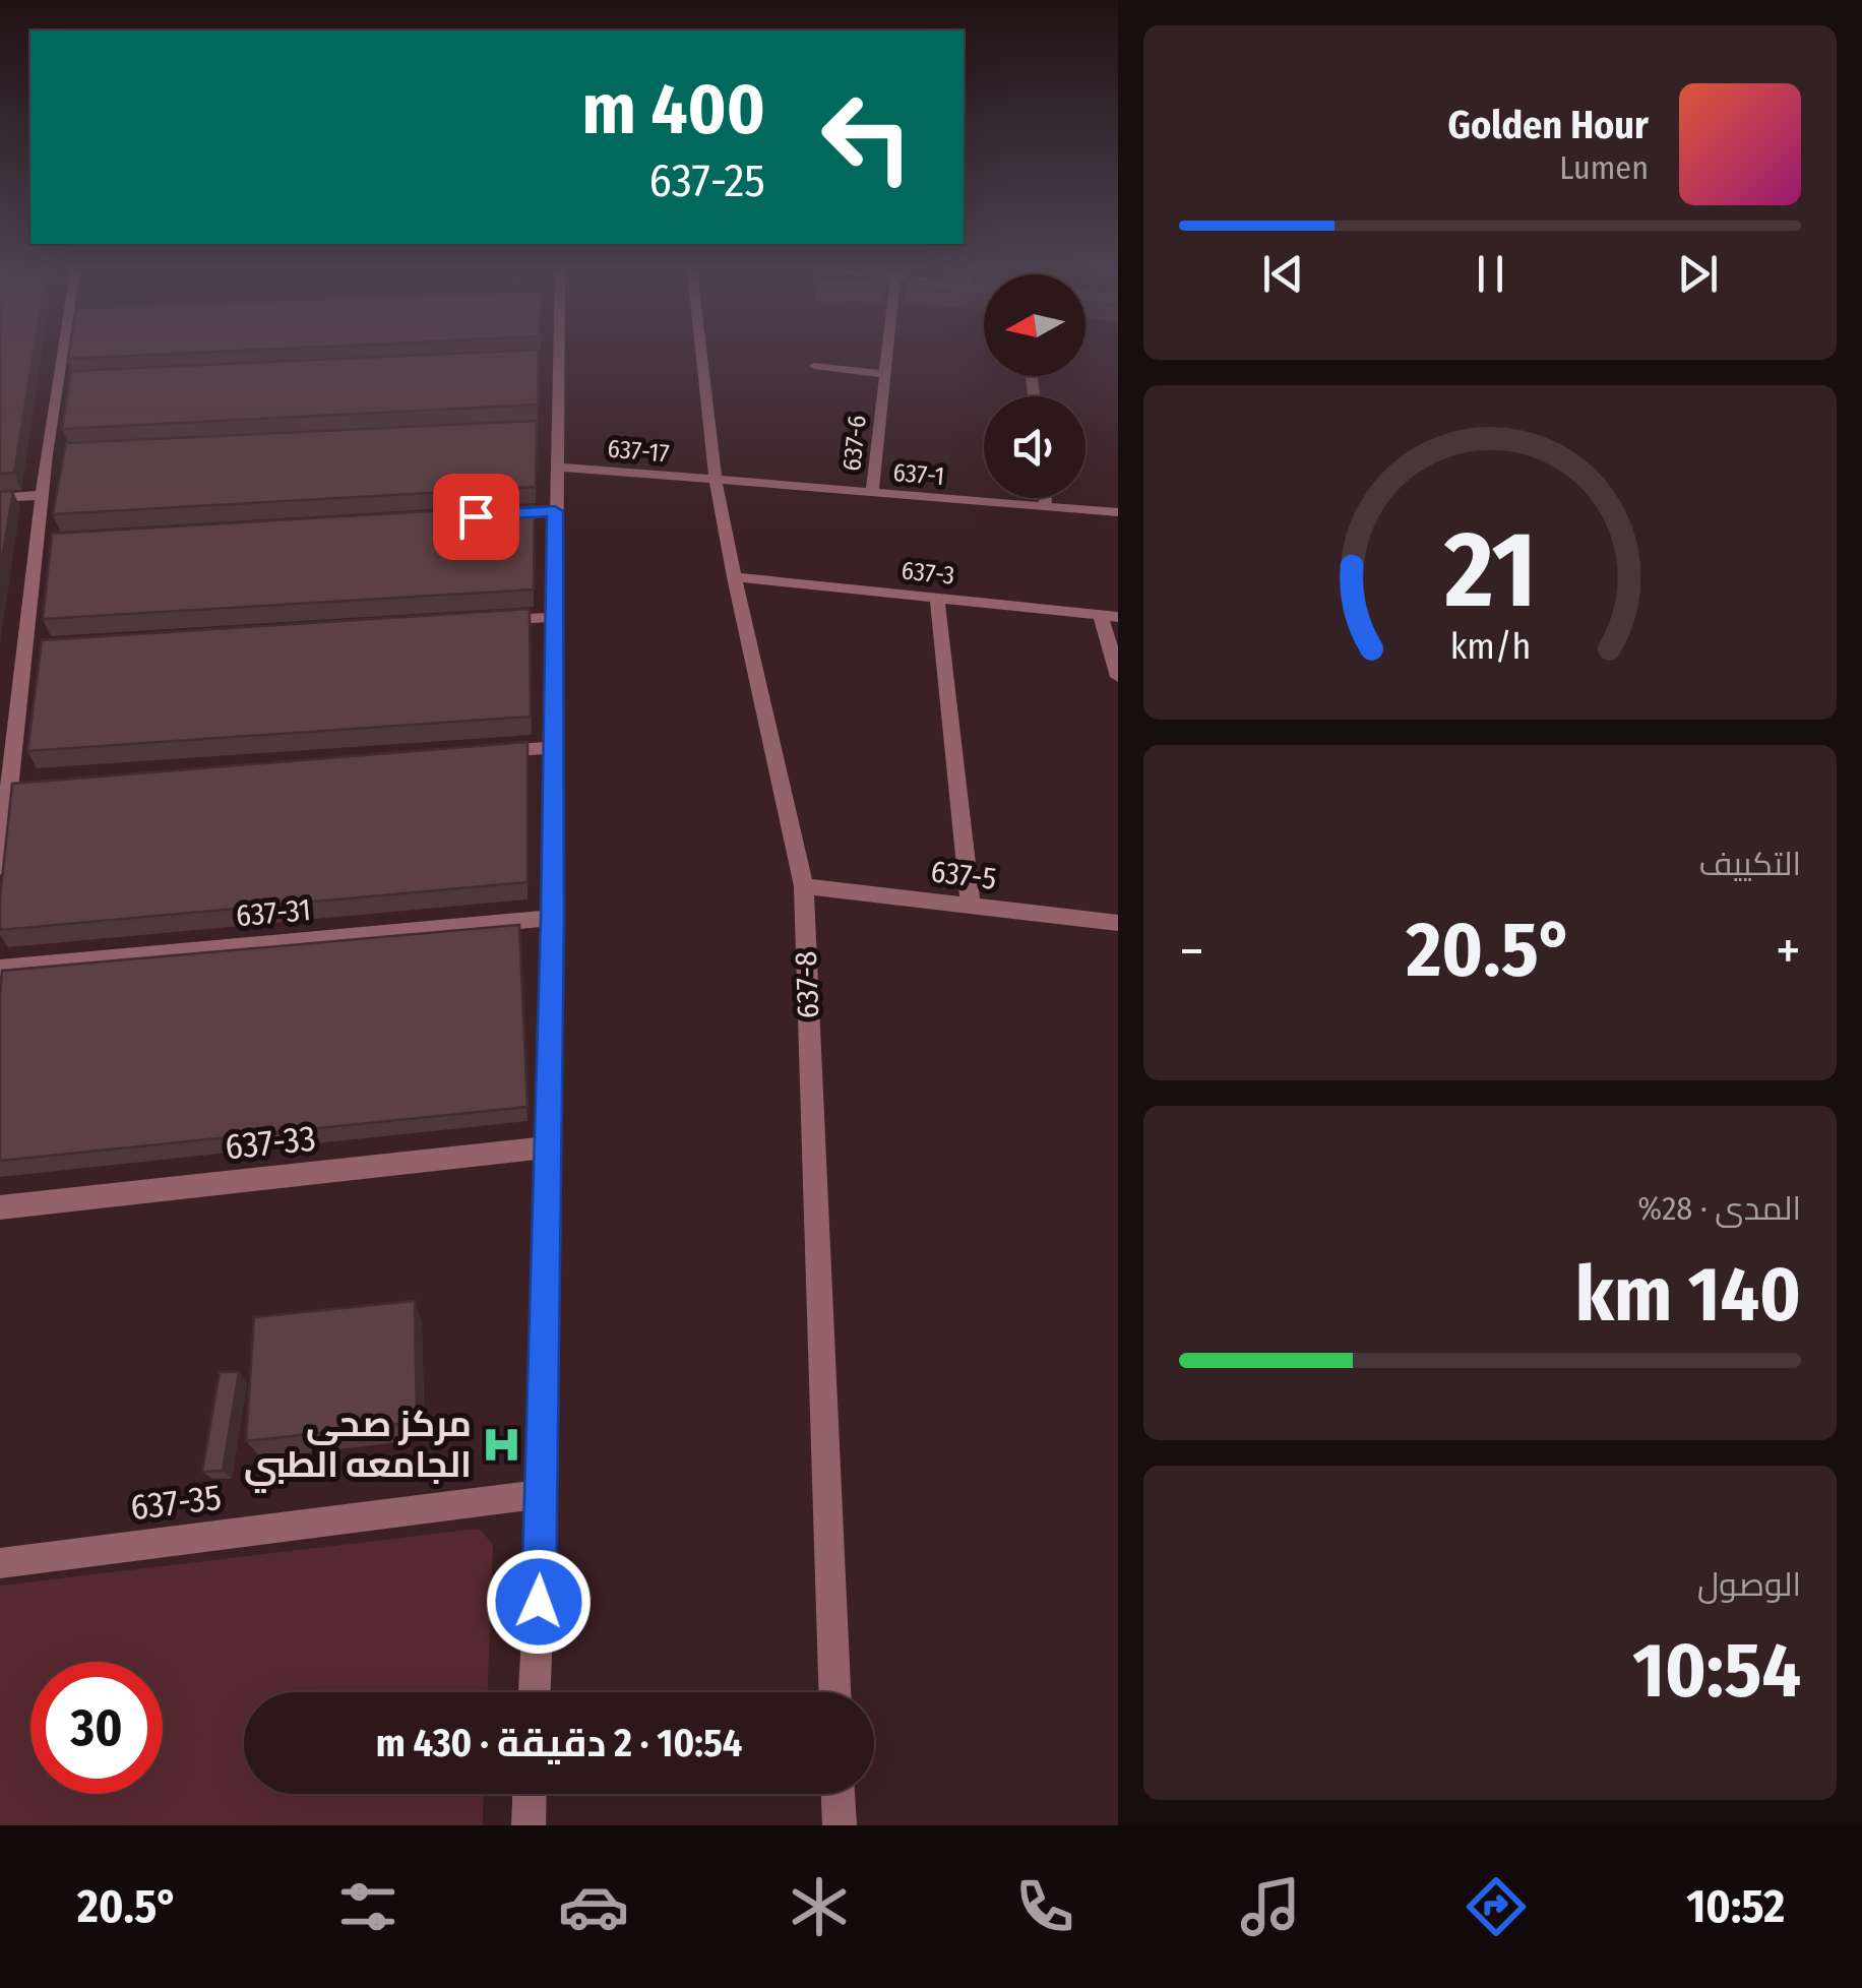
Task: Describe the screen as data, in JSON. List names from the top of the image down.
{
  "streets": {
    "street": [
      "637-6",
      "637-17",
      "637-1",
      "637-3",
      "637-5",
      "637-31",
      "637-8",
      "637-33",
      "637-35"
    ]
  },
  "crossings": [
    ["637-6", "637-1"],
    ["637-17", "637-1"],
    ["637-17", "637-8"],
    ["637-1", "637-8"],
    ["637-3", "637-8"],
    ["637-5", "637-8"]
  ],
  "places": {
    "hospital": ["مركز صحي الجامعه الطبي"]
  },
  "north": "left",
  "page": {
    "turn": ["400 m", "637-25"],
    "song": ["Golden Hour", "Lumen"],
    "tile": [
      "التكييف",
      ["المدى · 28%", "140 km"],
      ["الوصول", "10:54"]
    ],
    "heat": ["−", "20.5°", "+"],
    "limit": "30",
    "trip": "10:54 · 2 دقيقة · 430 m",
    "tabs": ["10:52", "20.5°"],
    "gauge": ["21", "km/h"]
  }
}
